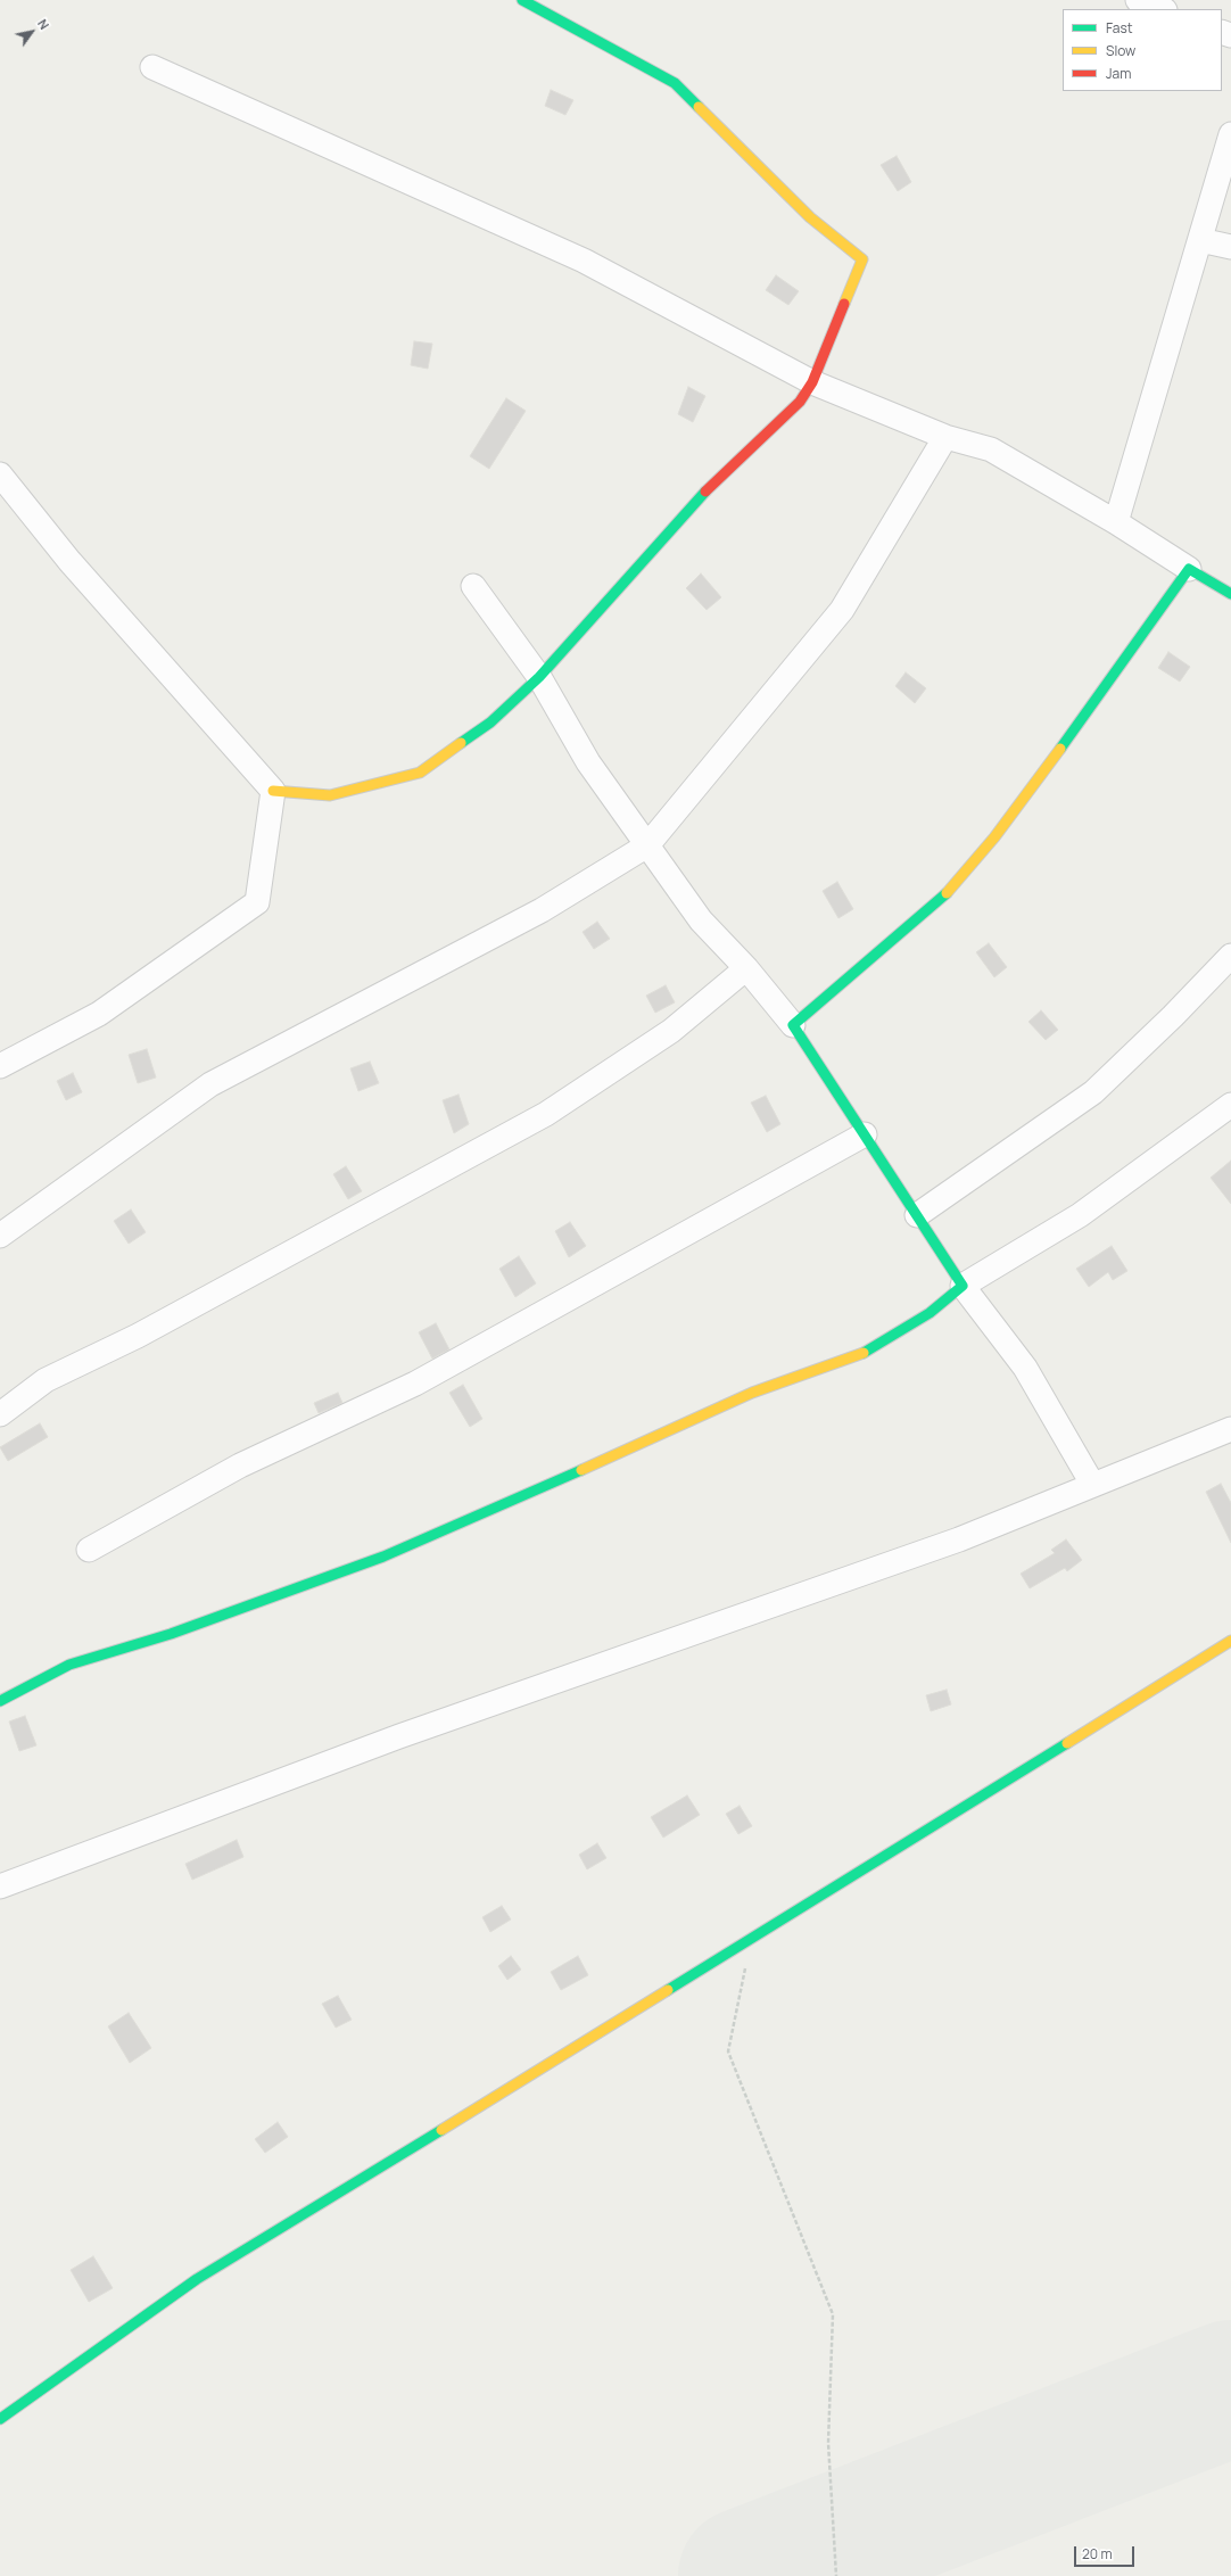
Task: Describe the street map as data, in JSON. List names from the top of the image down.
{
  "legend": ["Fast", "Slow", "Jam"],
  "scale_bar": "20 m",
  "north": "top right"
}
